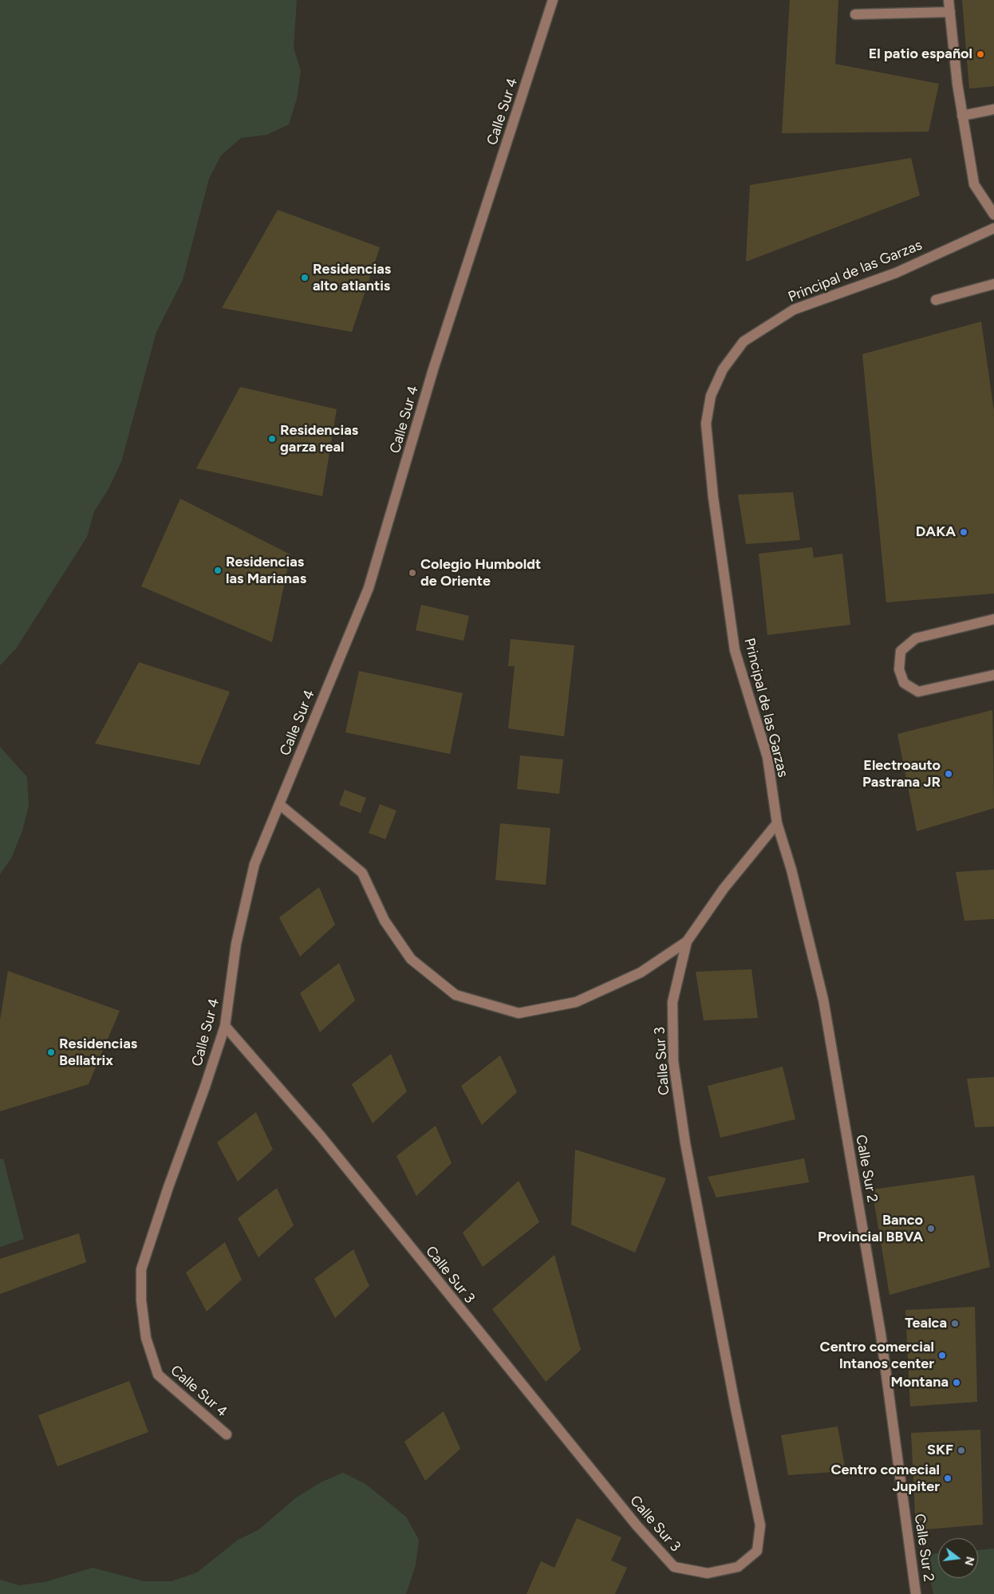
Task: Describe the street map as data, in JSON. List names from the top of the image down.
{
  "streets": {
    "street": [
      "Calle Sur 4",
      "Principal de las Garzas",
      "Calle Sur 3",
      "Calle Sur 2"
    ]
  },
  "crossings": [
    ["Calle Sur 4", "Calle Sur 3"],
    ["Principal de las Garzas", "Calle Sur 2"]
  ],
  "places": [
    "El patio español",
    "Residencias alto atlantis",
    "Residencias garza real",
    "DAKA",
    "Residencias las Marianas",
    "Colegio Humboldt de Oriente",
    "Electroauto Pastrana JR",
    "Residencias Bellatrix",
    "Banco Provincial BBVA",
    "Tealca",
    "Centro comercial Intanos center",
    "Montana",
    "SKF",
    "Centro comecial Jupiter"
  ],
  "north": "right"
}
